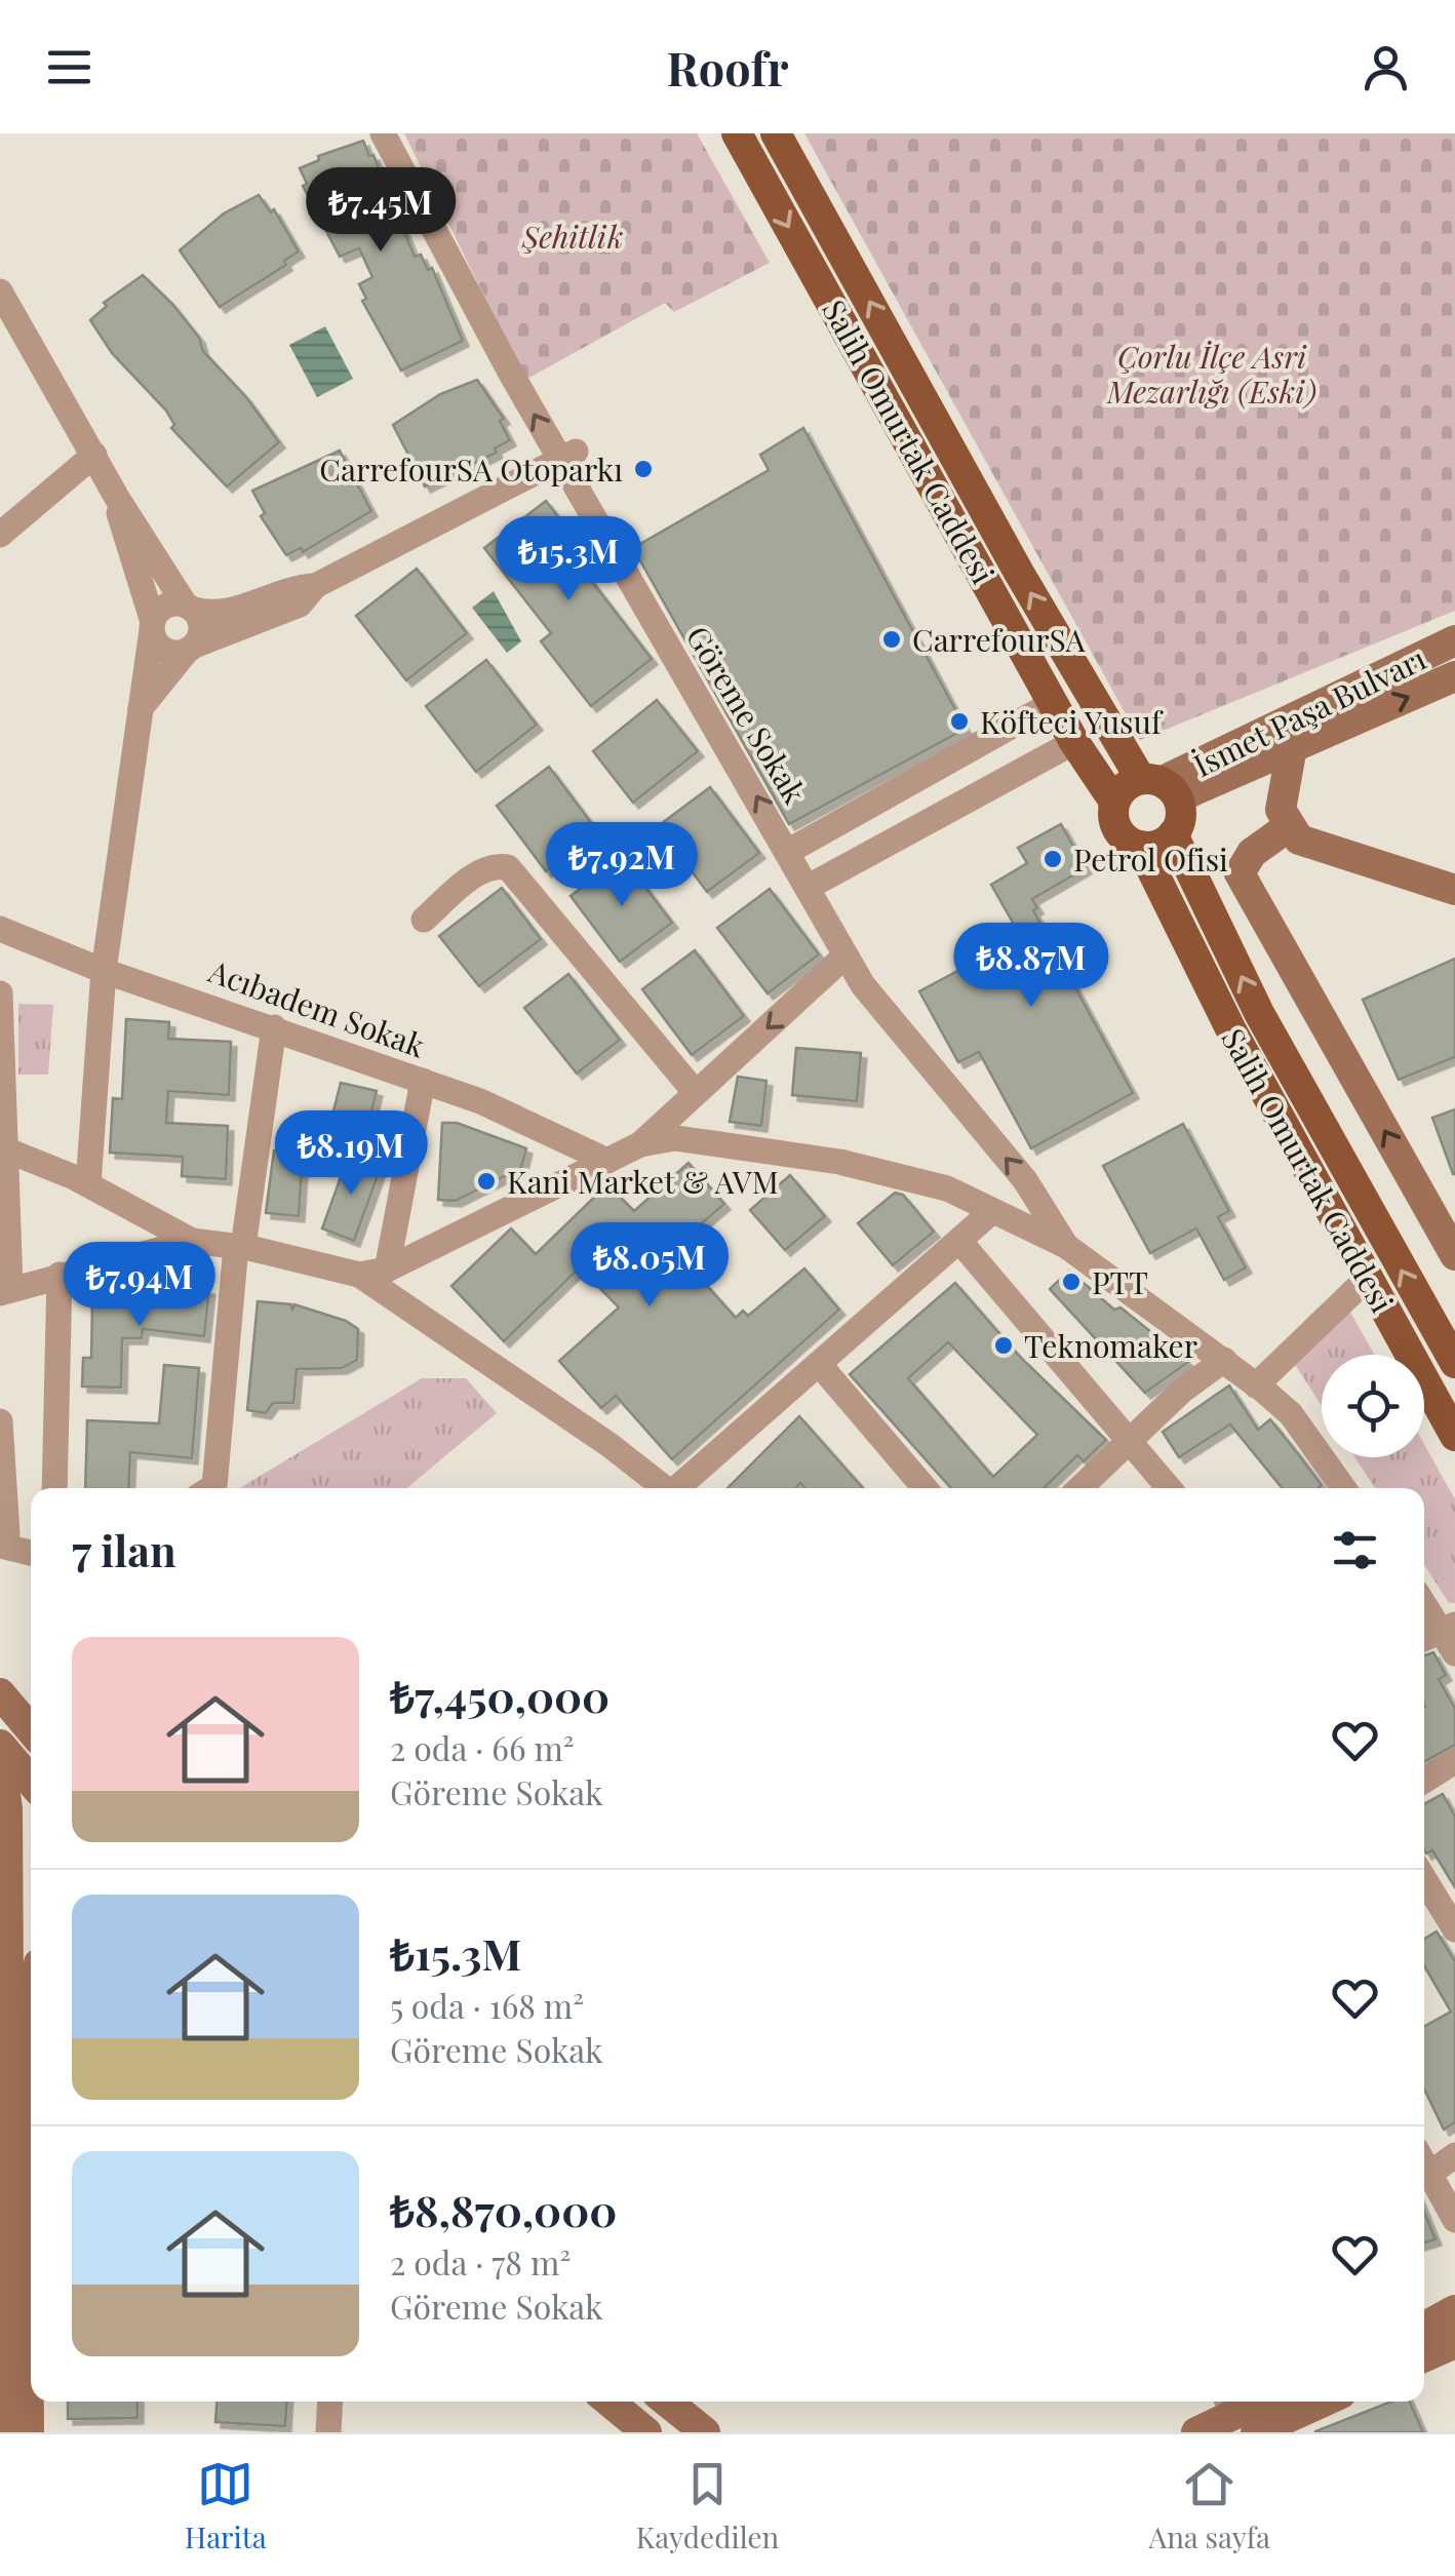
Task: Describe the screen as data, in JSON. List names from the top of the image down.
{
  "streets": {
    "main road": ["Salih Omurtak Caddesi"],
    "street": ["İsmet Paşa Bulvarı", "Göreme Sokak", "Acıbadem Sokak"]
  },
  "crossings": [
    ["Salih Omurtak Caddesi", "İsmet Paşa Bulvarı"]
  ],
  "one_way": ["Göreme Sokak"],
  "parks": ["Şehitlik", "Çorlu İlçe Asri Mezarlığı (Eski)"],
  "places": [
    "CarrefourSA Otoparkı",
    "CarrefourSA",
    "Köfteci Yusuf",
    "Petrol Ofisi",
    "Kani Market & AVM",
    "PTT",
    "Teknomaker"
  ],
  "page": {
    "header": "Roofr",
    "price": [
      "₺7.45M",
      "₺15.3M",
      "₺7.92M",
      "₺8.87M",
      "₺8.19M",
      "₺8.05M",
      "₺7.94M"
    ],
    "heading": "7 ilan",
    "list": [
      {
        "name": "₺7,450,000",
        "note": "2 oda · 66 m² · Göreme Sokak"
      },
      {
        "name": "₺15.3M",
        "note": "5 oda · 168 m² · Göreme Sokak"
      },
      {
        "name": "₺8,870,000",
        "note": "2 oda · 78 m² · Göreme Sokak"
      }
    ],
    "tabs": ["Harita", "Kaydedilen", "Ana sayfa"]
  }
}
